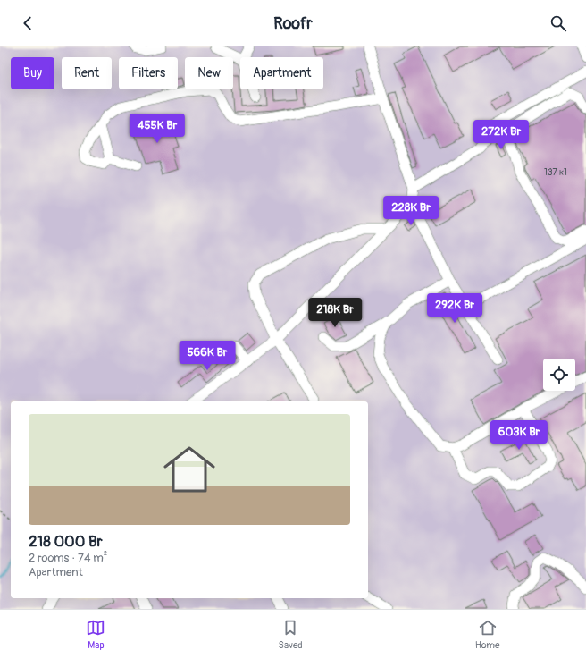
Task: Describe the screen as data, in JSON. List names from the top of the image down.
{
  "house_numbers": ["137 к1"],
  "page": {
    "header": "Roofr",
    "chip": [
      "Buy",
      "Rent",
      "Filters",
      "New",
      "Apartment"
    ],
    "price": [
      "455K Br",
      "272K Br",
      "228K Br",
      "292K Br",
      "218K Br",
      "566K Br",
      "603K Br"
    ],
    "list": [
      {
        "name": "218 000 Br",
        "note": "2 rooms · 74 m² · Apartment"
      }
    ],
    "tabs": ["Map", "Saved", "Home"]
  }
}
